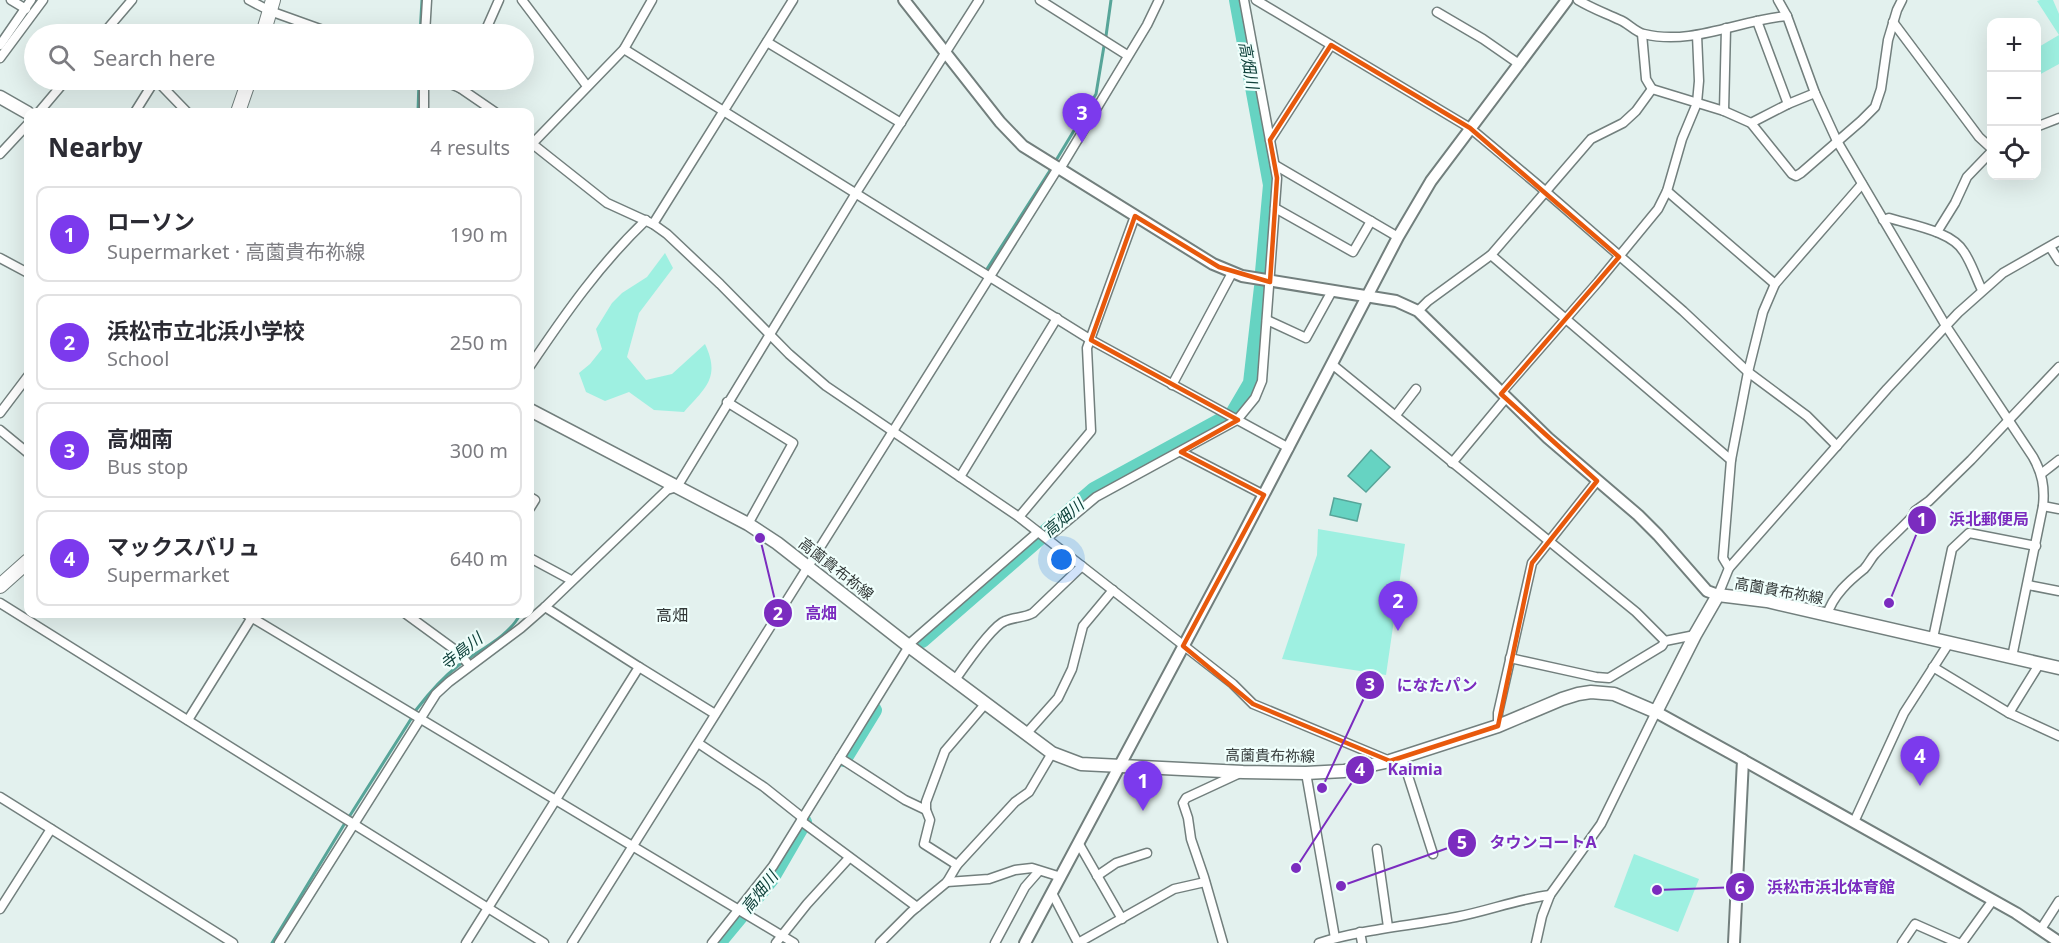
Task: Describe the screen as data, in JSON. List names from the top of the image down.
{
  "streets": {
    "main road": ["高薗貴布祢線"]
  },
  "districts": ["高畑"],
  "water": ["高畑川", "寺島川"],
  "places": [
    "高畑",
    "浜北郵便局",
    "になたパン",
    "Kaimia",
    "タウンコートA",
    "浜松市浜北体育館"
  ],
  "page": {
    "map_buttons": ["+", "−"],
    "search": "Search here",
    "pins": [
      "3",
      "2",
      "4",
      "1"
    ],
    "heading": ["Nearby", "4 results"],
    "list": [
      {
        "mark": "1",
        "name": "ローソン",
        "note": "Supermarket · 高薗貴布祢線",
        "value": "190 m"
      },
      {
        "mark": "2",
        "name": "浜松市立北浜小学校",
        "note": "School",
        "value": "250 m"
      },
      {
        "mark": "3",
        "name": "高畑南",
        "note": "Bus stop",
        "value": "300 m"
      },
      {
        "mark": "4",
        "name": "マックスバリュ",
        "note": "Supermarket",
        "value": "640 m"
      }
    ]
  }
}
